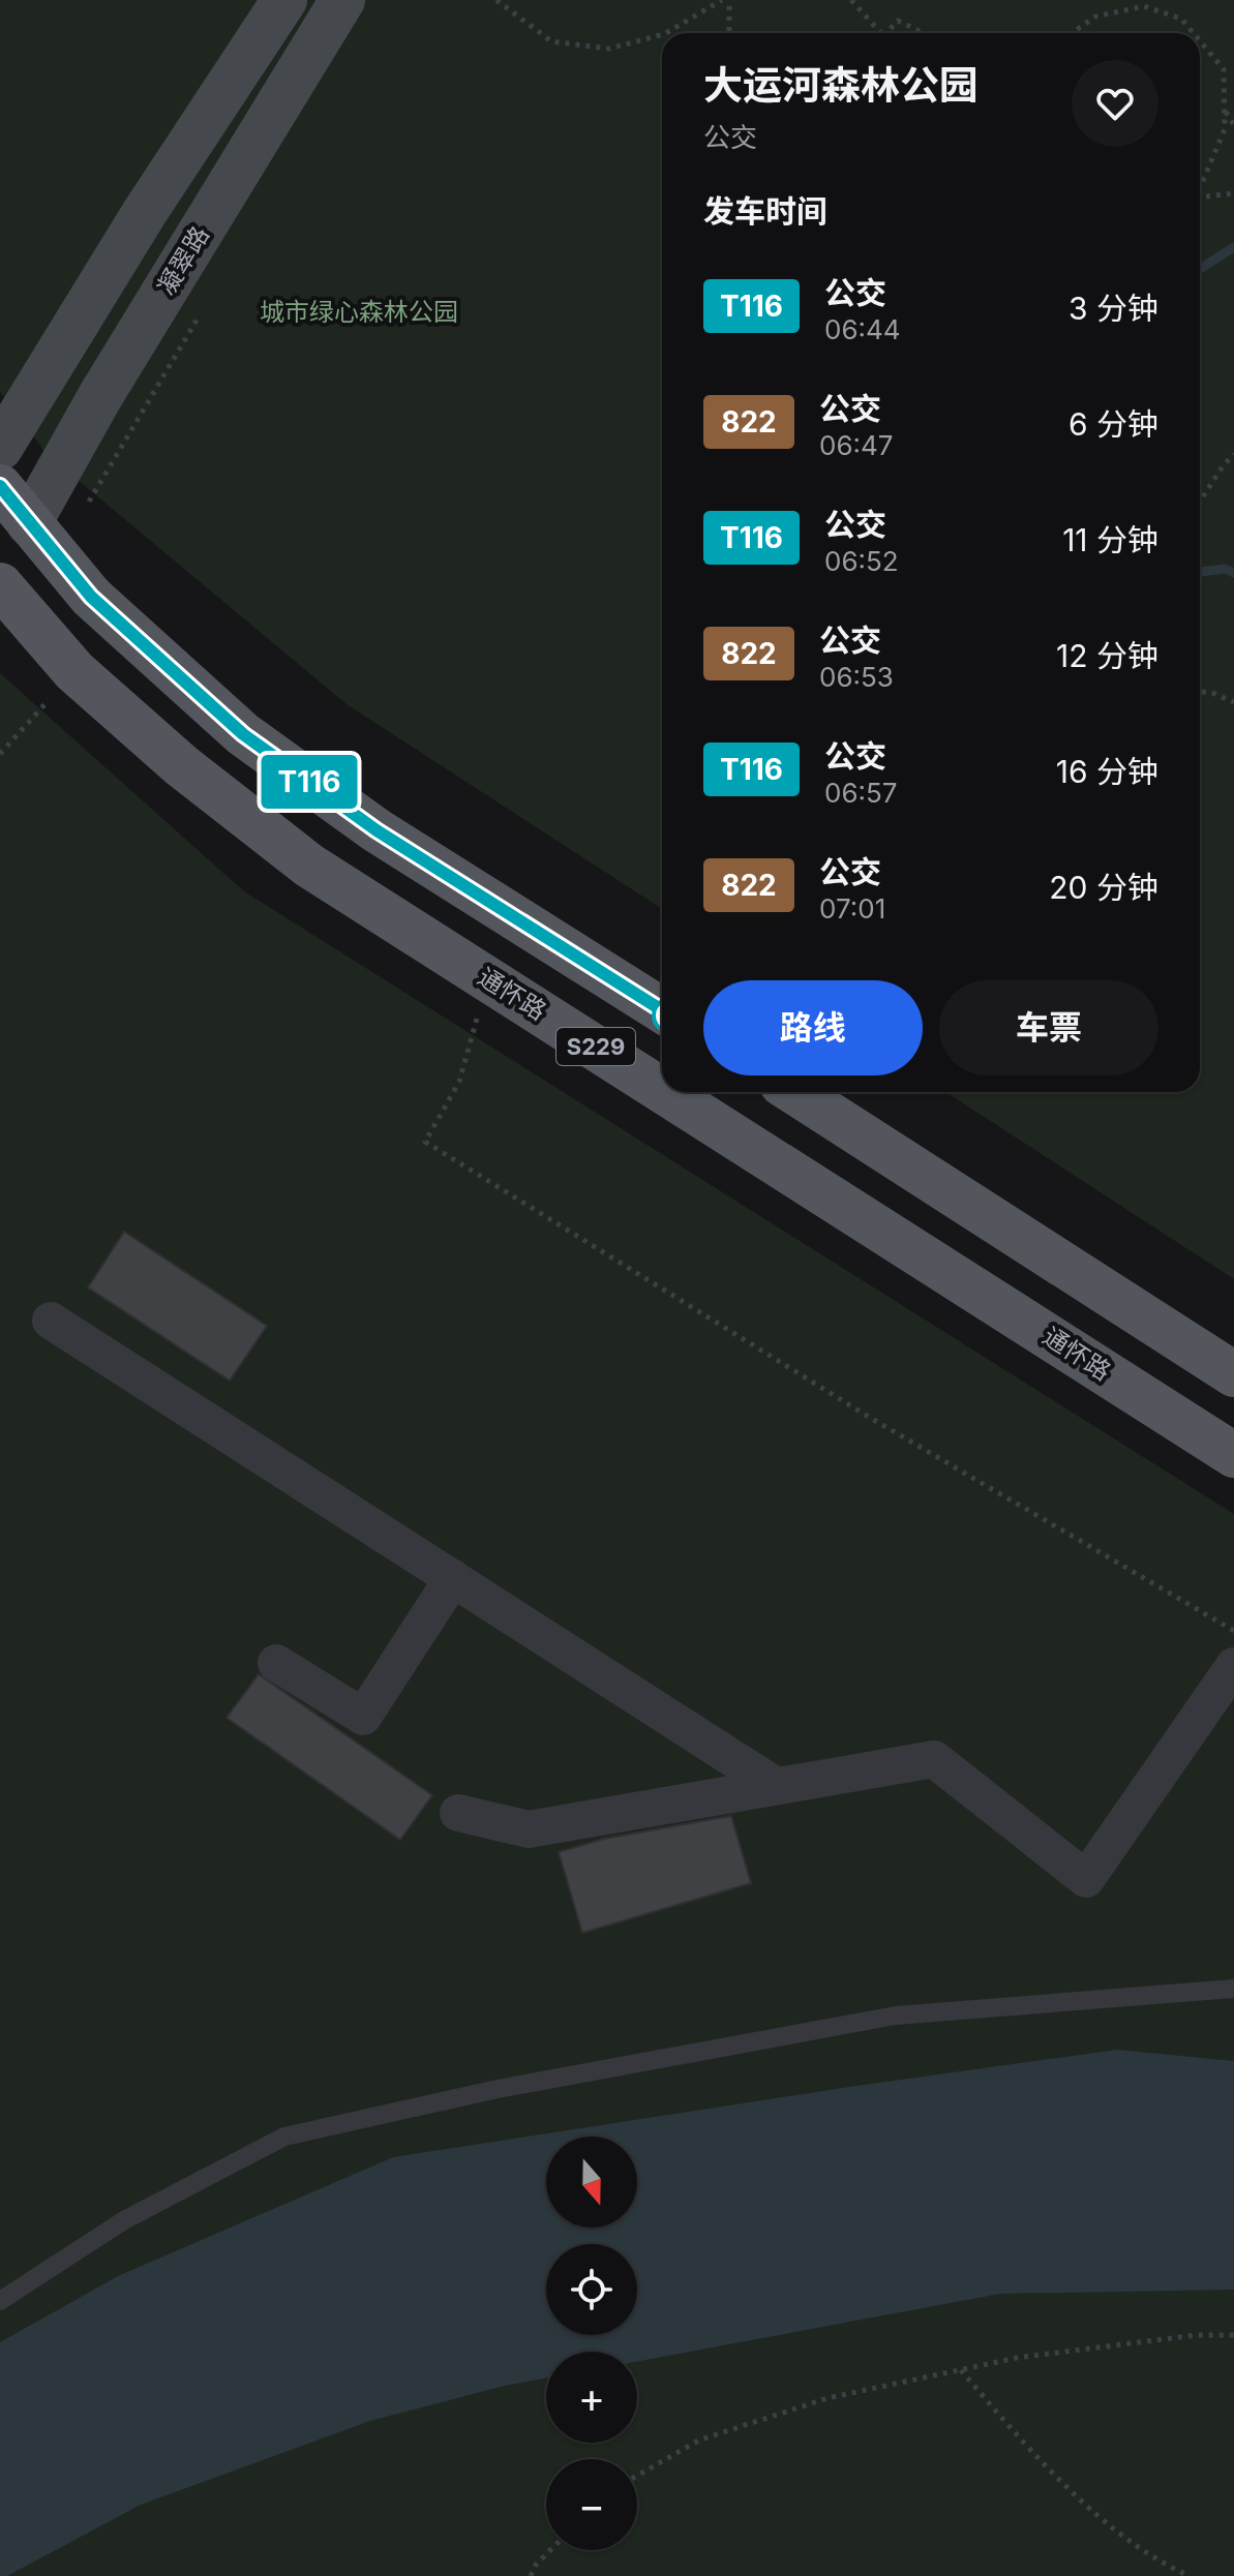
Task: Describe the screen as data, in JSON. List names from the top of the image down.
{
  "streets": {
    "main road": ["凝翠路", "通怀路", "S229"]
  },
  "crossings": [
    ["凝翠路", "S229"]
  ],
  "parks": ["城市绿心森林公园"],
  "lines": ["bus line T116"],
  "north": "bottom",
  "page": {
    "on_map": "T116",
    "heading": [
      ["大运河森林公园", "公交"],
      "发车时间"
    ],
    "list": [
      {
        "mark": "T116",
        "name": "公交",
        "note": "06:44",
        "value": "3 分钟"
      },
      {
        "mark": "822",
        "name": "公交",
        "note": "06:47",
        "value": "6 分钟"
      },
      {
        "mark": "T116",
        "name": "公交",
        "note": "06:52",
        "value": "11 分钟"
      },
      {
        "mark": "822",
        "name": "公交",
        "note": "06:53",
        "value": "12 分钟"
      },
      {
        "mark": "T116",
        "name": "公交",
        "note": "06:57",
        "value": "16 分钟"
      },
      {
        "mark": "822",
        "name": "公交",
        "note": "07:01",
        "value": "20 分钟"
      }
    ],
    "buttons": ["路线", "车票"],
    "map_buttons": ["+", "−"]
  }
}
